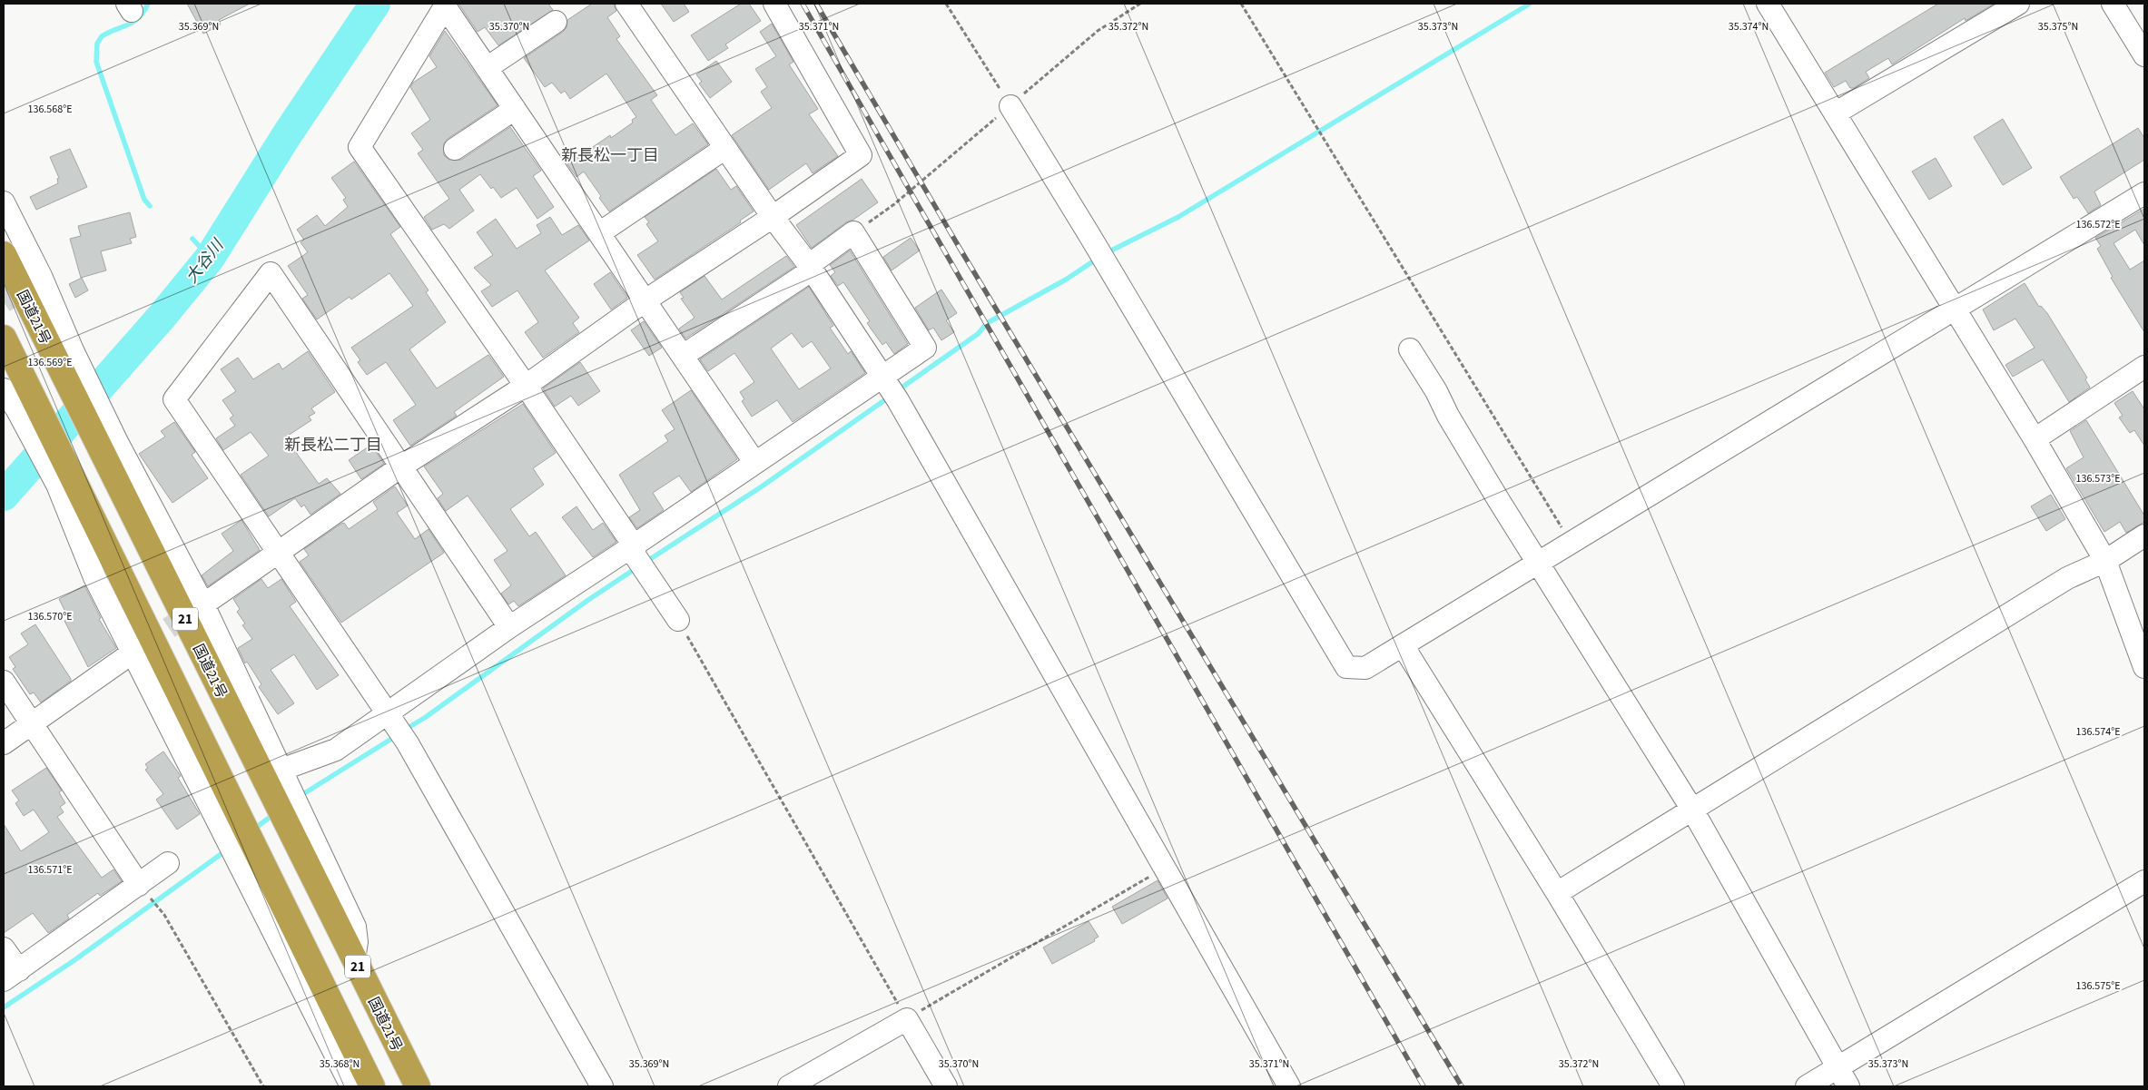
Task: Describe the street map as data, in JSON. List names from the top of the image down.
{
  "streets": {
    "highway": ["国道21号", "21"]
  },
  "districts": ["新長松一丁目", "新長松二丁目"],
  "water": ["大谷川"],
  "coordinates": [
    "35.369°N",
    "35.370°N",
    "35.371°N",
    "35.372°N",
    "35.373°N",
    "35.374°N",
    "35.375°N",
    "136.568°E",
    "136.572°E",
    "136.569°E",
    "136.573°E",
    "136.570°E",
    "136.574°E",
    "136.571°E",
    "136.575°E",
    "35.368°N"
  ]
}
